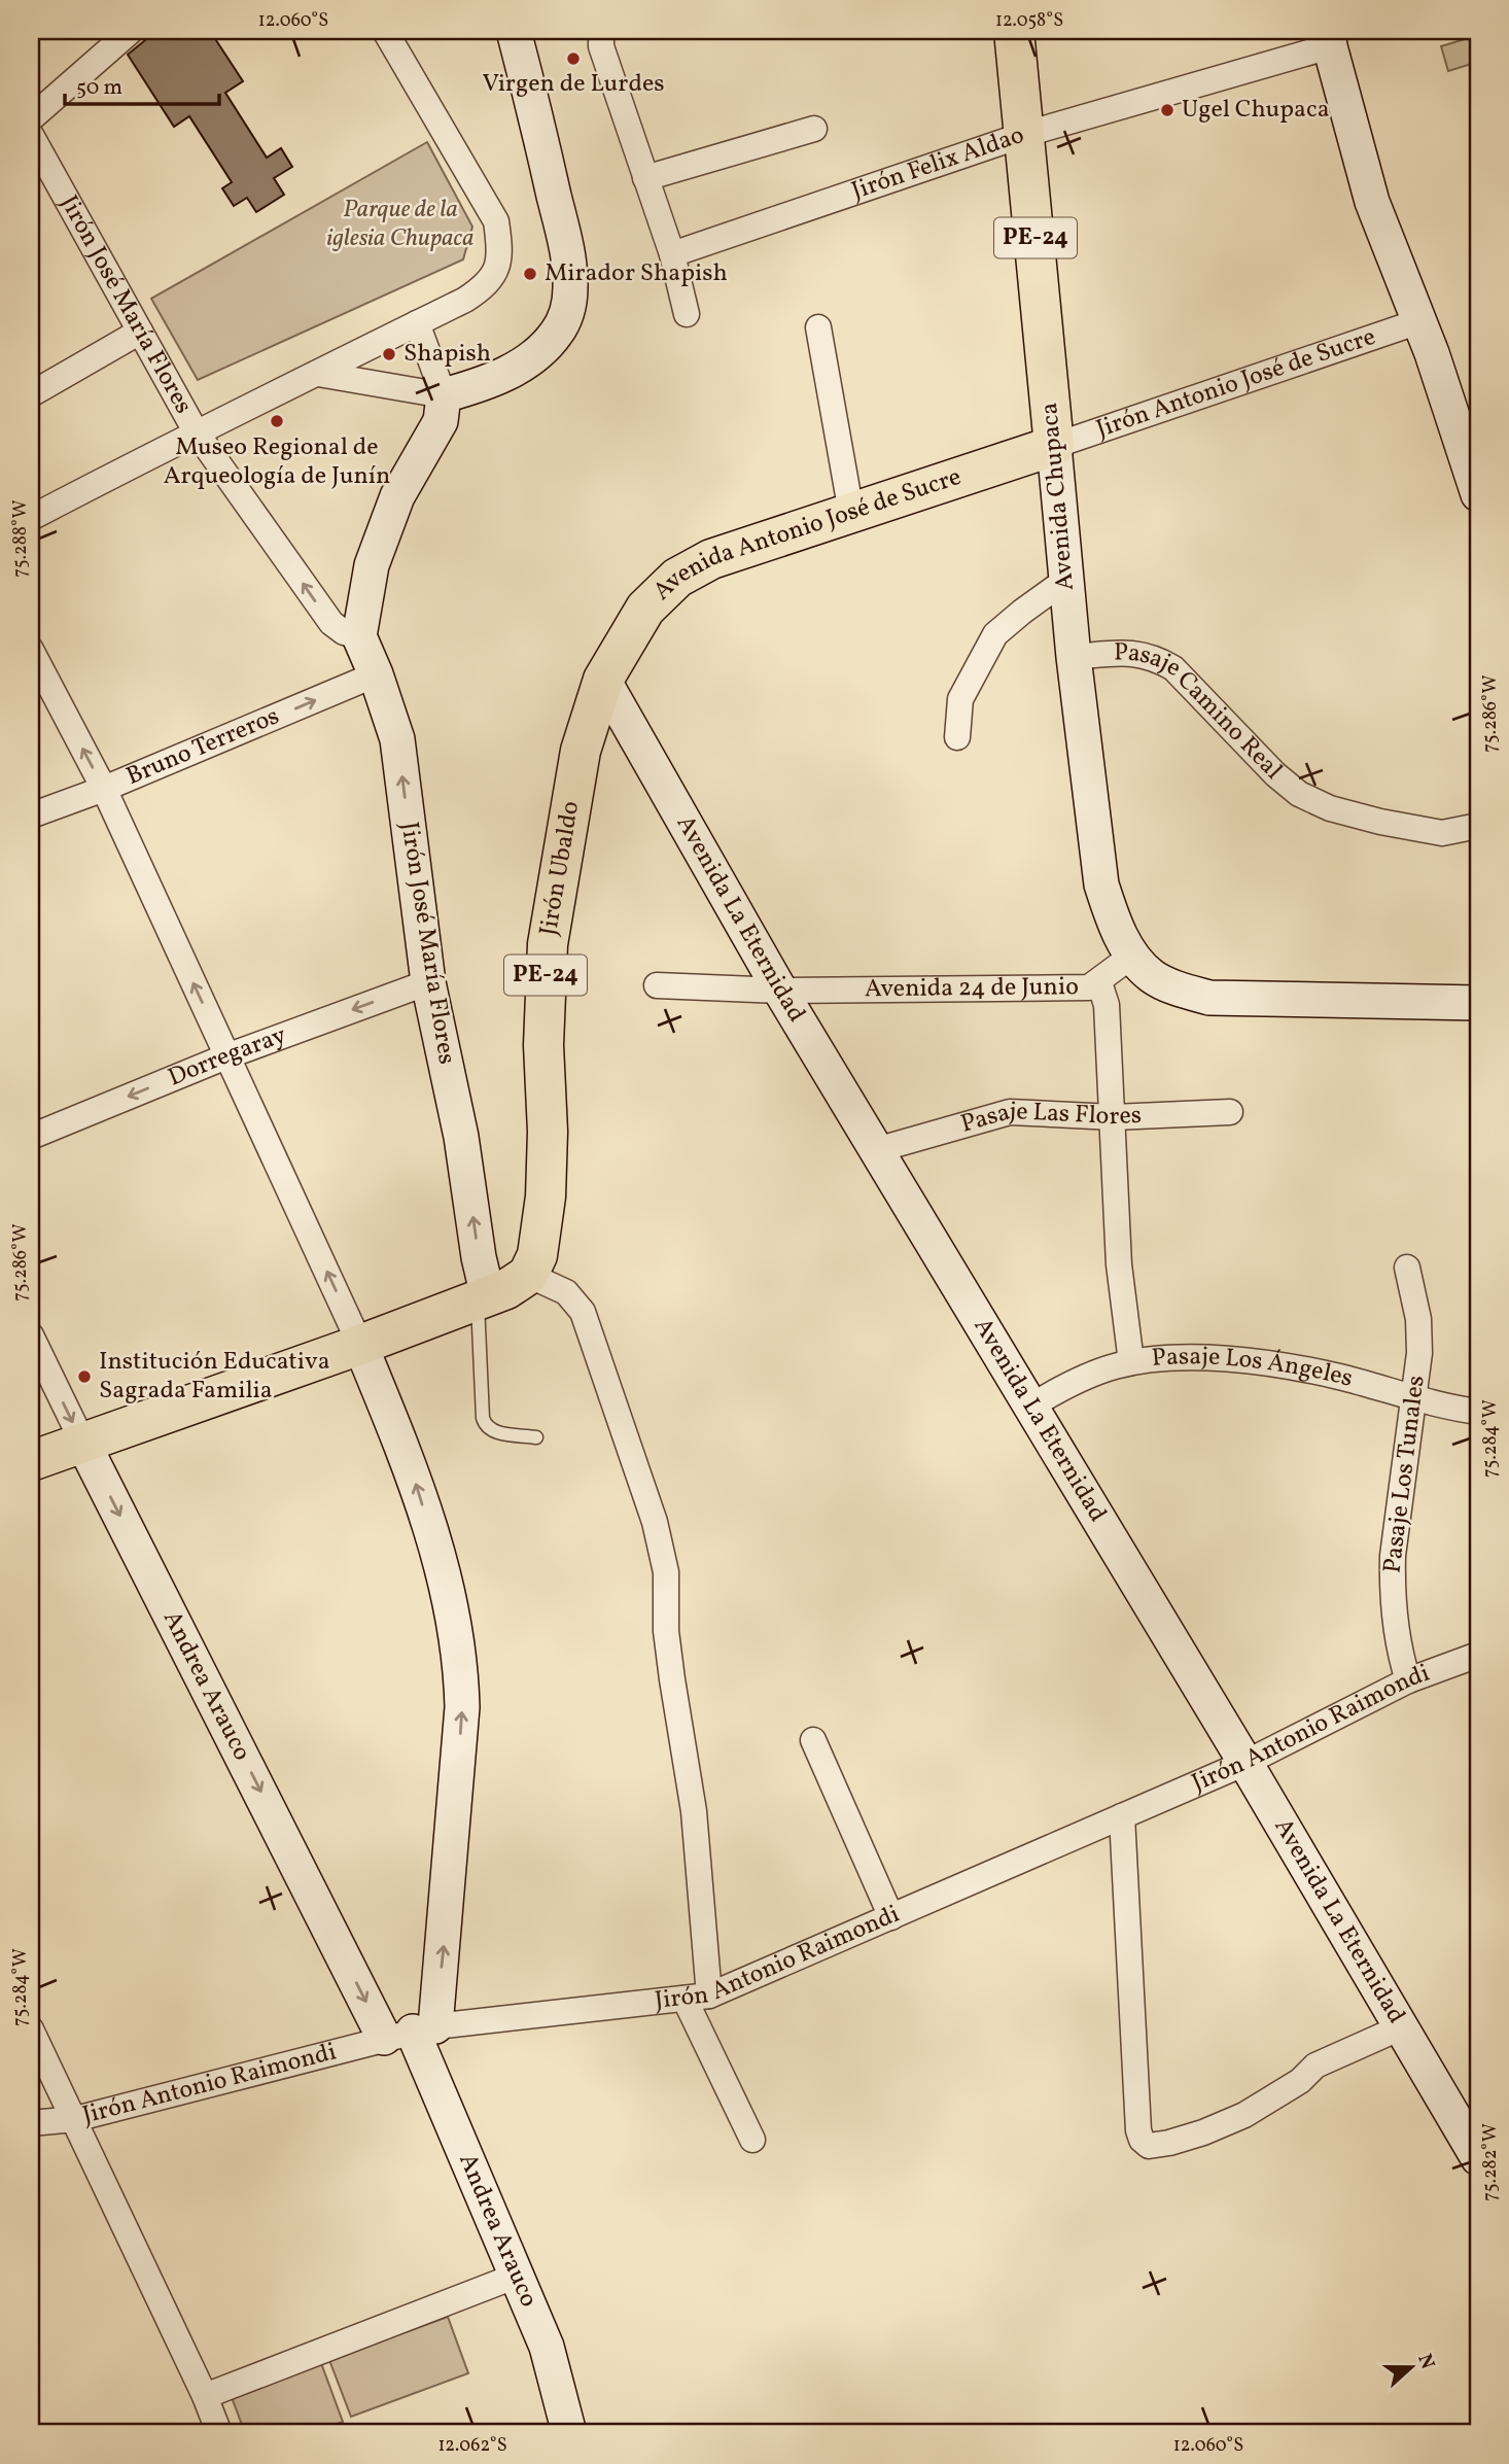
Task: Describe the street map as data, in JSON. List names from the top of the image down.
{
  "streets": {
    "highway": [
      "PE-24",
      "Avenida Chupaca",
      "Avenida Antonio José de Sucre",
      "Jirón Ubaldo"
    ],
    "street": [
      "Jirón Felix Aldao",
      "Jirón José María Flores",
      "Jirón Antonio José de Sucre",
      "Pasaje Camino Real",
      "Bruno Terreros",
      "Avenida La Eternidad",
      "Avenida 24 de Junio",
      "Dorregaray",
      "Pasaje Las Flores",
      "Pasaje Los Ángeles",
      "Pasaje Los Tunales",
      "Andrea Arauco",
      "Jirón Antonio Raimondi"
    ]
  },
  "crossings": [
    ["Jirón Felix Aldao", "Avenida Chupaca"],
    ["Jirón José María Flores", "Bruno Terreros"],
    ["Jirón José María Flores", "Dorregaray"],
    ["Jirón Antonio José de Sucre", "Avenida Chupaca"],
    ["Jirón Antonio José de Sucre", "Avenida Antonio José de Sucre"],
    ["Avenida Chupaca", "Avenida Antonio José de Sucre"],
    ["Avenida Chupaca", "Pasaje Camino Real"],
    ["Avenida Chupaca", "Avenida 24 de Junio"],
    ["Avenida Antonio José de Sucre", "Jirón Ubaldo"],
    ["Avenida Antonio José de Sucre", "Avenida La Eternidad"],
    ["Jirón Ubaldo", "Avenida La Eternidad"],
    ["Avenida La Eternidad", "Avenida 24 de Junio"],
    ["Avenida La Eternidad", "Pasaje Las Flores"],
    ["Avenida La Eternidad", "Pasaje Los Ángeles"],
    ["Avenida La Eternidad", "Jirón Antonio Raimondi"],
    ["Pasaje Los Ángeles", "Pasaje Los Tunales"],
    ["Pasaje Los Tunales", "Jirón Antonio Raimondi"],
    ["Andrea Arauco", "Jirón Antonio Raimondi"]
  ],
  "one_way": ["Bruno Terreros", "Dorregaray", "Andrea Arauco"],
  "parks": ["Parque de la iglesia Chupaca"],
  "places": [
    "Virgen de Lurdes",
    "Ugel Chupaca",
    "Mirador Shapish",
    "Shapish",
    "Museo Regional de Arqueología de Junín",
    "Institución Educativa Sagrada Familia"
  ],
  "scale_bar": "50 m",
  "north": "right",
  "coordinates": [
    "12.060°S",
    "12.058°S",
    "75.288°W",
    "75.286°W",
    "75.284°W",
    "75.282°W",
    "12.062°S"
  ]
}
